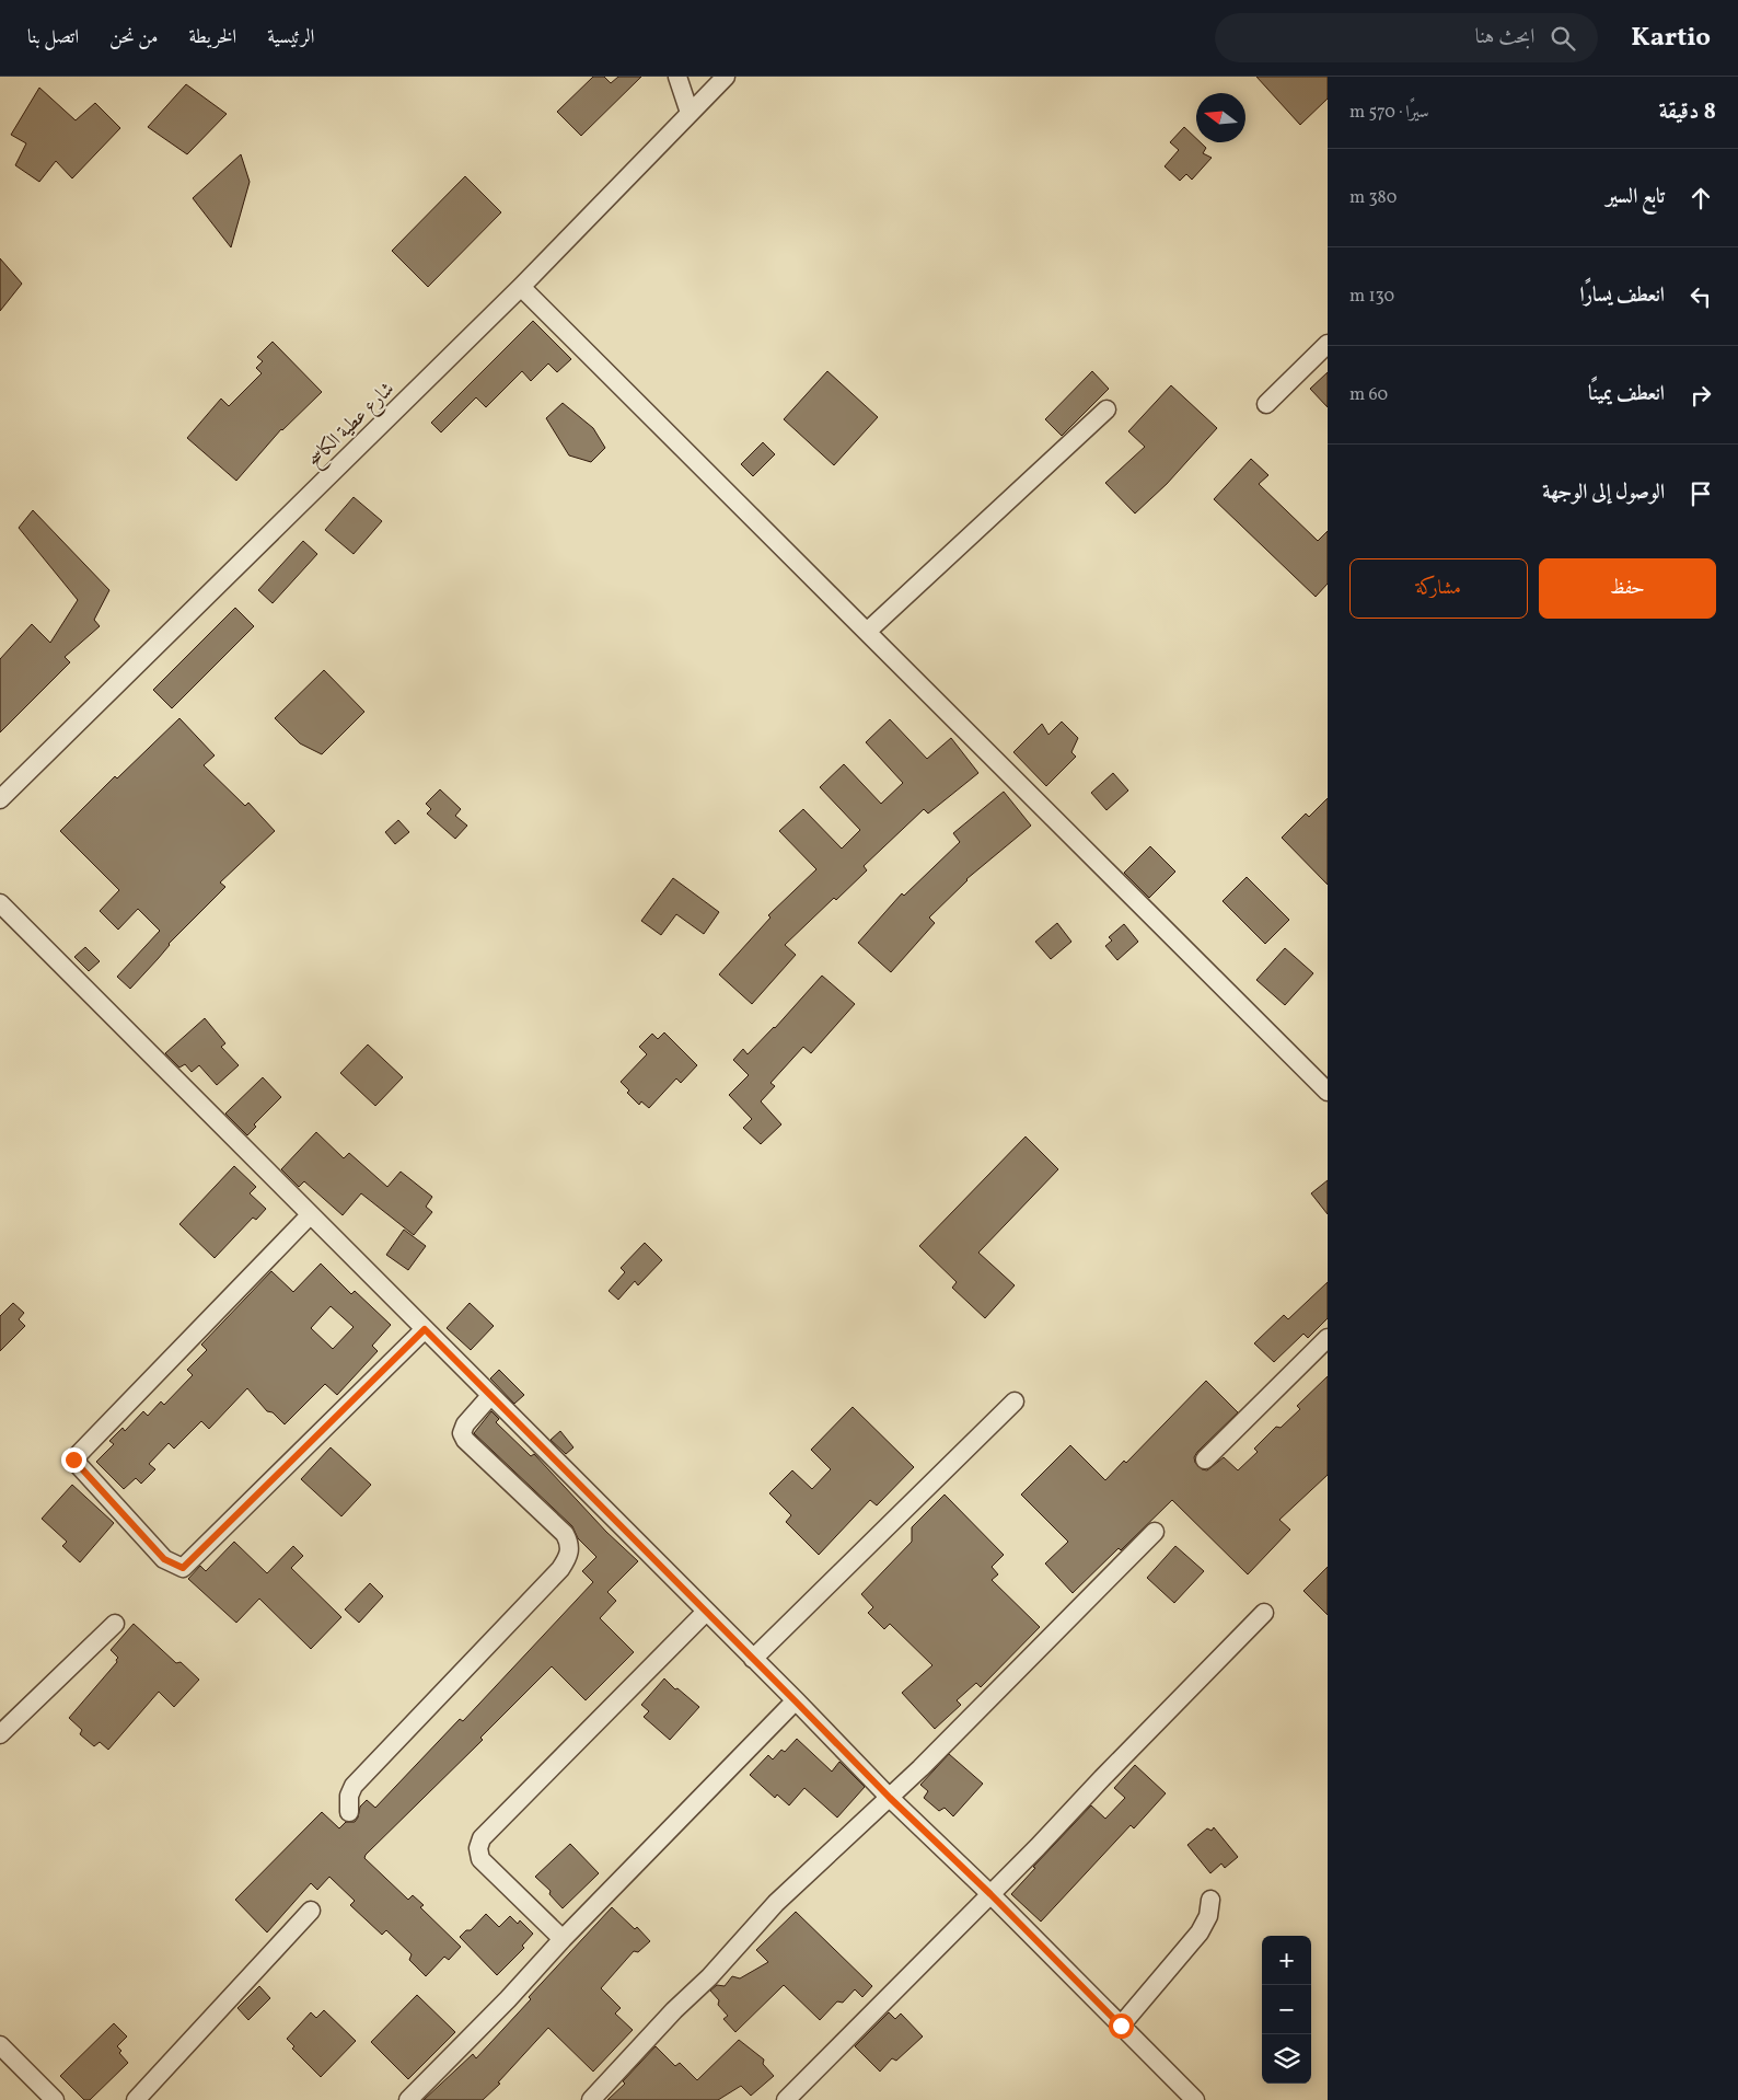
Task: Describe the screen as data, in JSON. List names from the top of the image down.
{
  "streets": {
    "street": ["شارع عطية الكاسح"]
  },
  "north": "left",
  "page": {
    "header": "Kartio",
    "search": "ابحث هنا",
    "nav": [
      "الرئيسية",
      "الخريطة",
      "من نحن",
      "اتصل بنا"
    ],
    "heading": ["8 دقيقة", "سيرًا · 570 m"],
    "list": [
      ["تابع السير", "380 m"],
      ["انعطف يسارًا", "130 m"],
      ["انعطف يمينًا", "60 m"],
      "الوصول إلى الوجهة"
    ],
    "buttons": ["حفظ", "مشاركة"],
    "map_buttons": ["+", "−"]
  }
}
